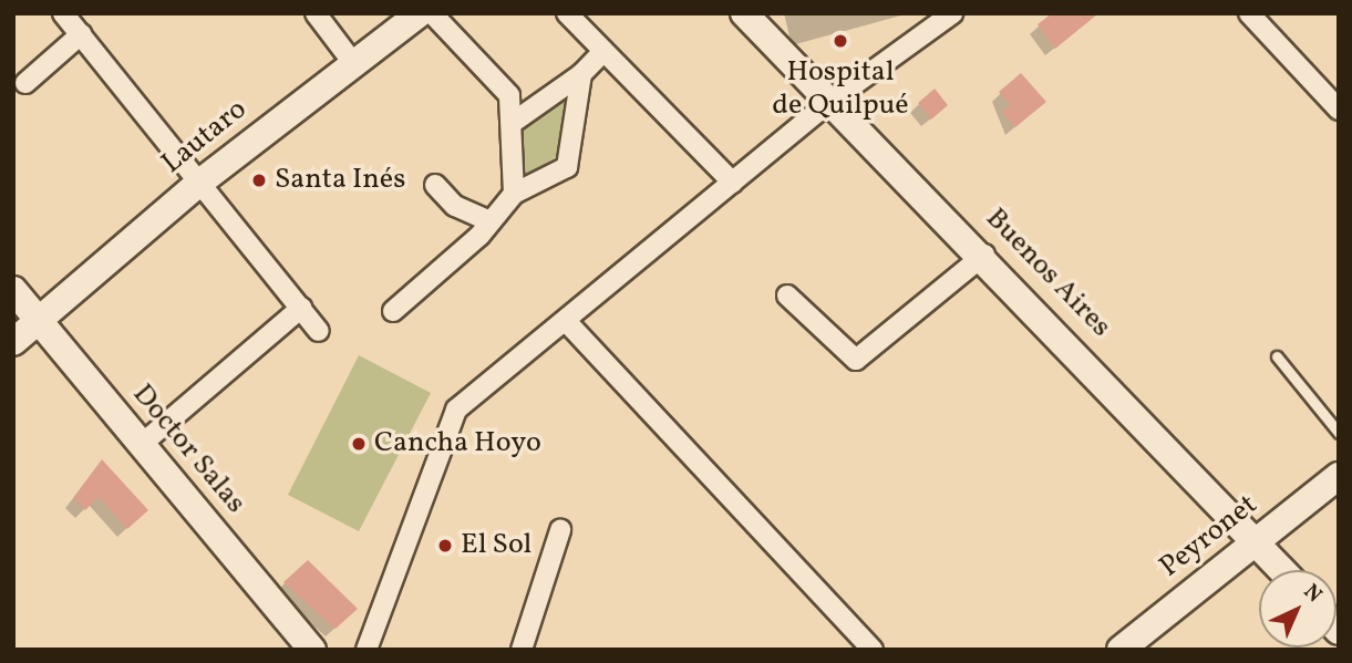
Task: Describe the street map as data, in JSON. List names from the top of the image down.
{
  "streets": {
    "main road": [
      "Lautaro",
      "Buenos Aires",
      "Doctor Salas",
      "Peyronet"
    ]
  },
  "crossings": [
    ["Lautaro", "Doctor Salas"],
    ["Buenos Aires", "Peyronet"]
  ],
  "places": [
    "Hospital de Quilpué",
    "Santa Inés",
    "Cancha Hoyo",
    "El Sol"
  ],
  "north": "top right"
}
